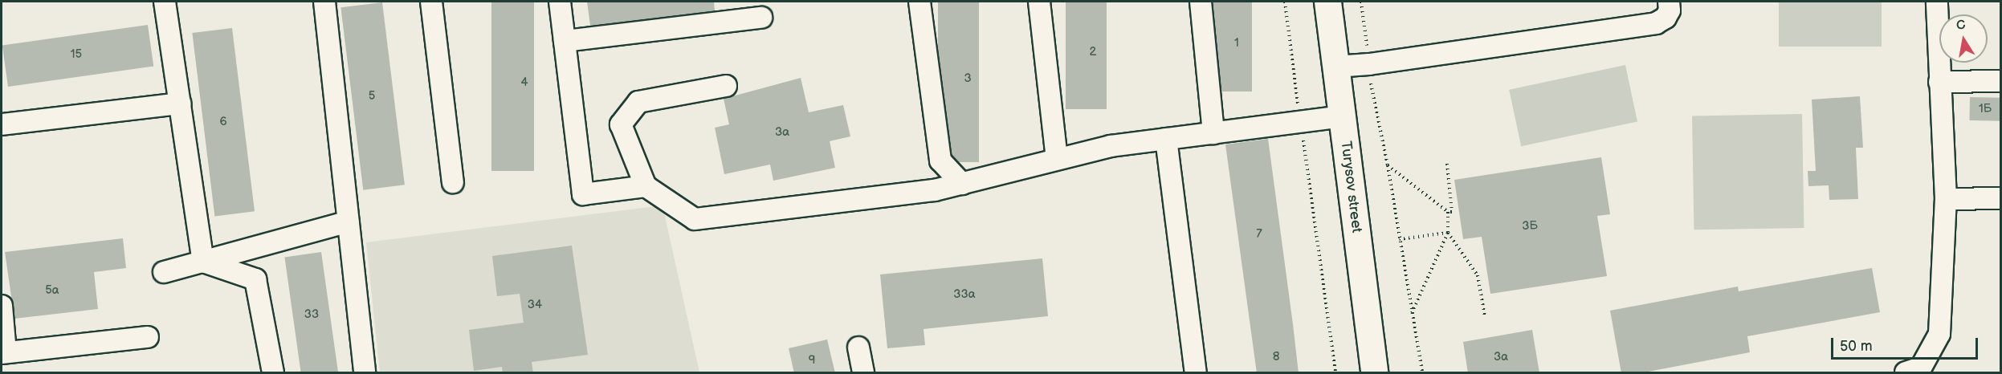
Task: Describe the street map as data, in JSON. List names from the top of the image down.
{
  "streets": {
    "main road": ["Turysov street"]
  },
  "house_numbers": [
    "1",
    "2",
    "15",
    "3",
    "4",
    "5",
    "1Б",
    "6",
    "3а",
    "3Б",
    "7",
    "5а",
    "33а",
    "34",
    "33",
    "8",
    "3а",
    "9"
  ],
  "scale_bar": "50 m",
  "north": "top"
}
